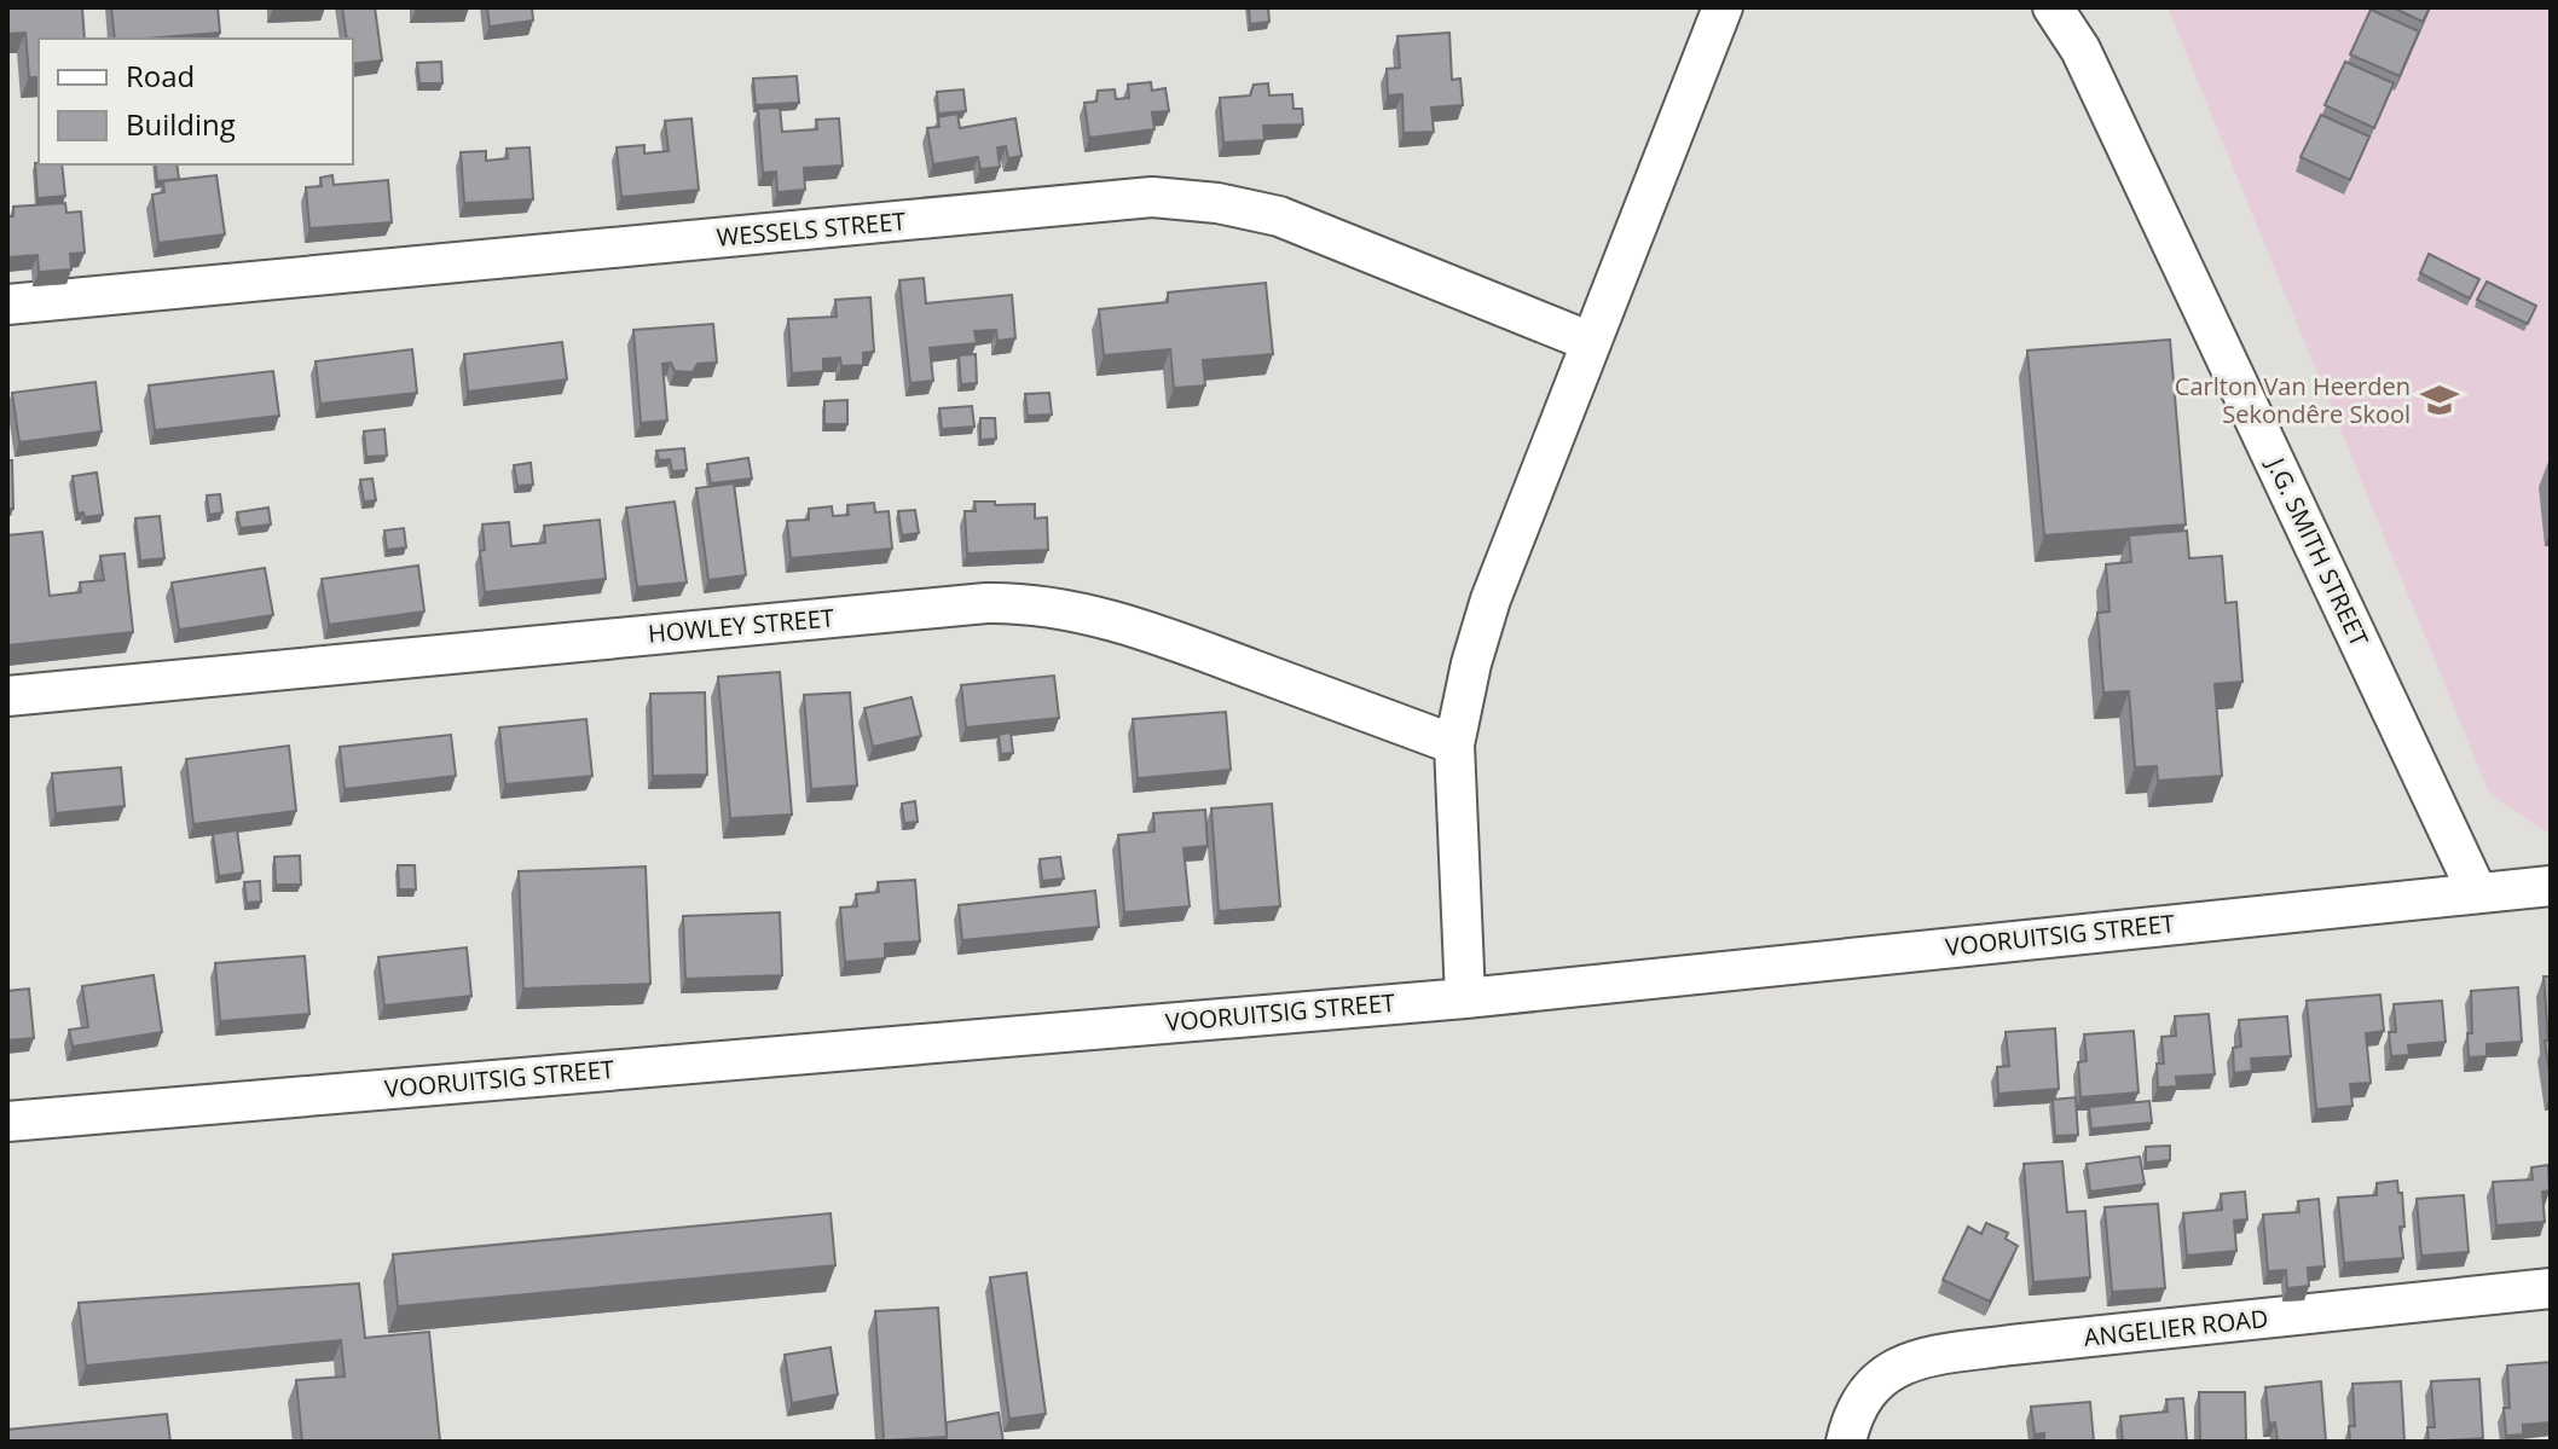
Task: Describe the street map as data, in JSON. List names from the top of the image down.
{
  "streets": {
    "street": [
      "WESSELS STREET",
      "J.G. SMITH STREET",
      "HOWLEY STREET",
      "VOORUITSIG STREET",
      "ANGELIER ROAD"
    ]
  },
  "crossings": [
    ["J.G. SMITH STREET", "VOORUITSIG STREET"]
  ],
  "places": {
    "school or university": ["Carlton Van Heerden Sekondêre Skool"]
  },
  "legend": ["Road", "Building"]
}
